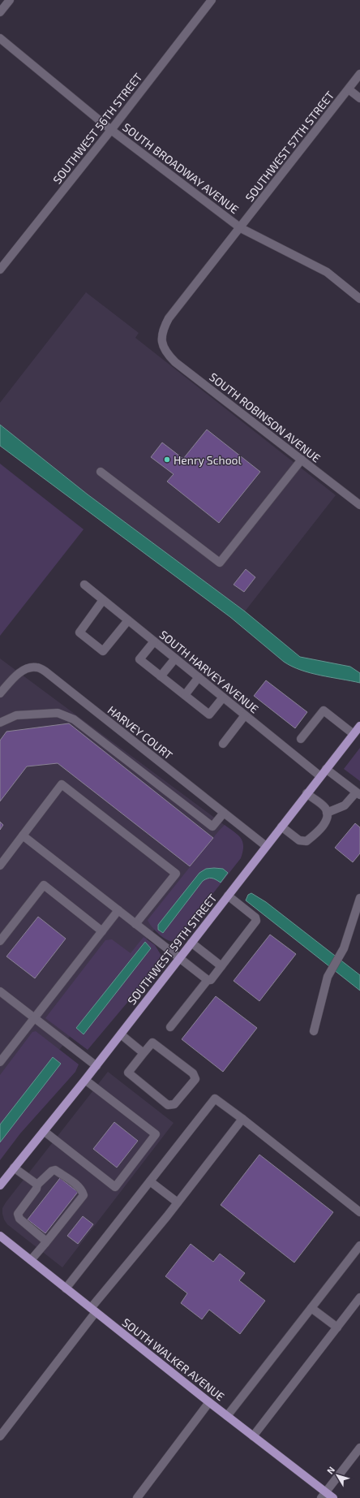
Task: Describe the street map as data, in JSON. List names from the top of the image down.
{
  "streets": {
    "main road": ["SOUTHWEST 59TH STREET", "SOUTH WALKER AVENUE"],
    "street": [
      "SOUTHWEST 56TH STREET",
      "SOUTHWEST 57TH STREET",
      "SOUTH BROADWAY AVENUE",
      "SOUTH ROBINSON AVENUE",
      "SOUTH HARVEY AVENUE",
      "HARVEY COURT"
    ]
  },
  "crossings": [
    ["SOUTHWEST 56TH STREET", "SOUTH BROADWAY AVENUE"],
    ["SOUTHWEST 57TH STREET", "SOUTH BROADWAY AVENUE"],
    ["SOUTHWEST 57TH STREET", "SOUTH ROBINSON AVENUE"],
    ["SOUTH HARVEY AVENUE", "SOUTHWEST 59TH STREET"],
    ["HARVEY COURT", "SOUTHWEST 59TH STREET"]
  ],
  "places": ["Henry School"],
  "north": "top left"
}
